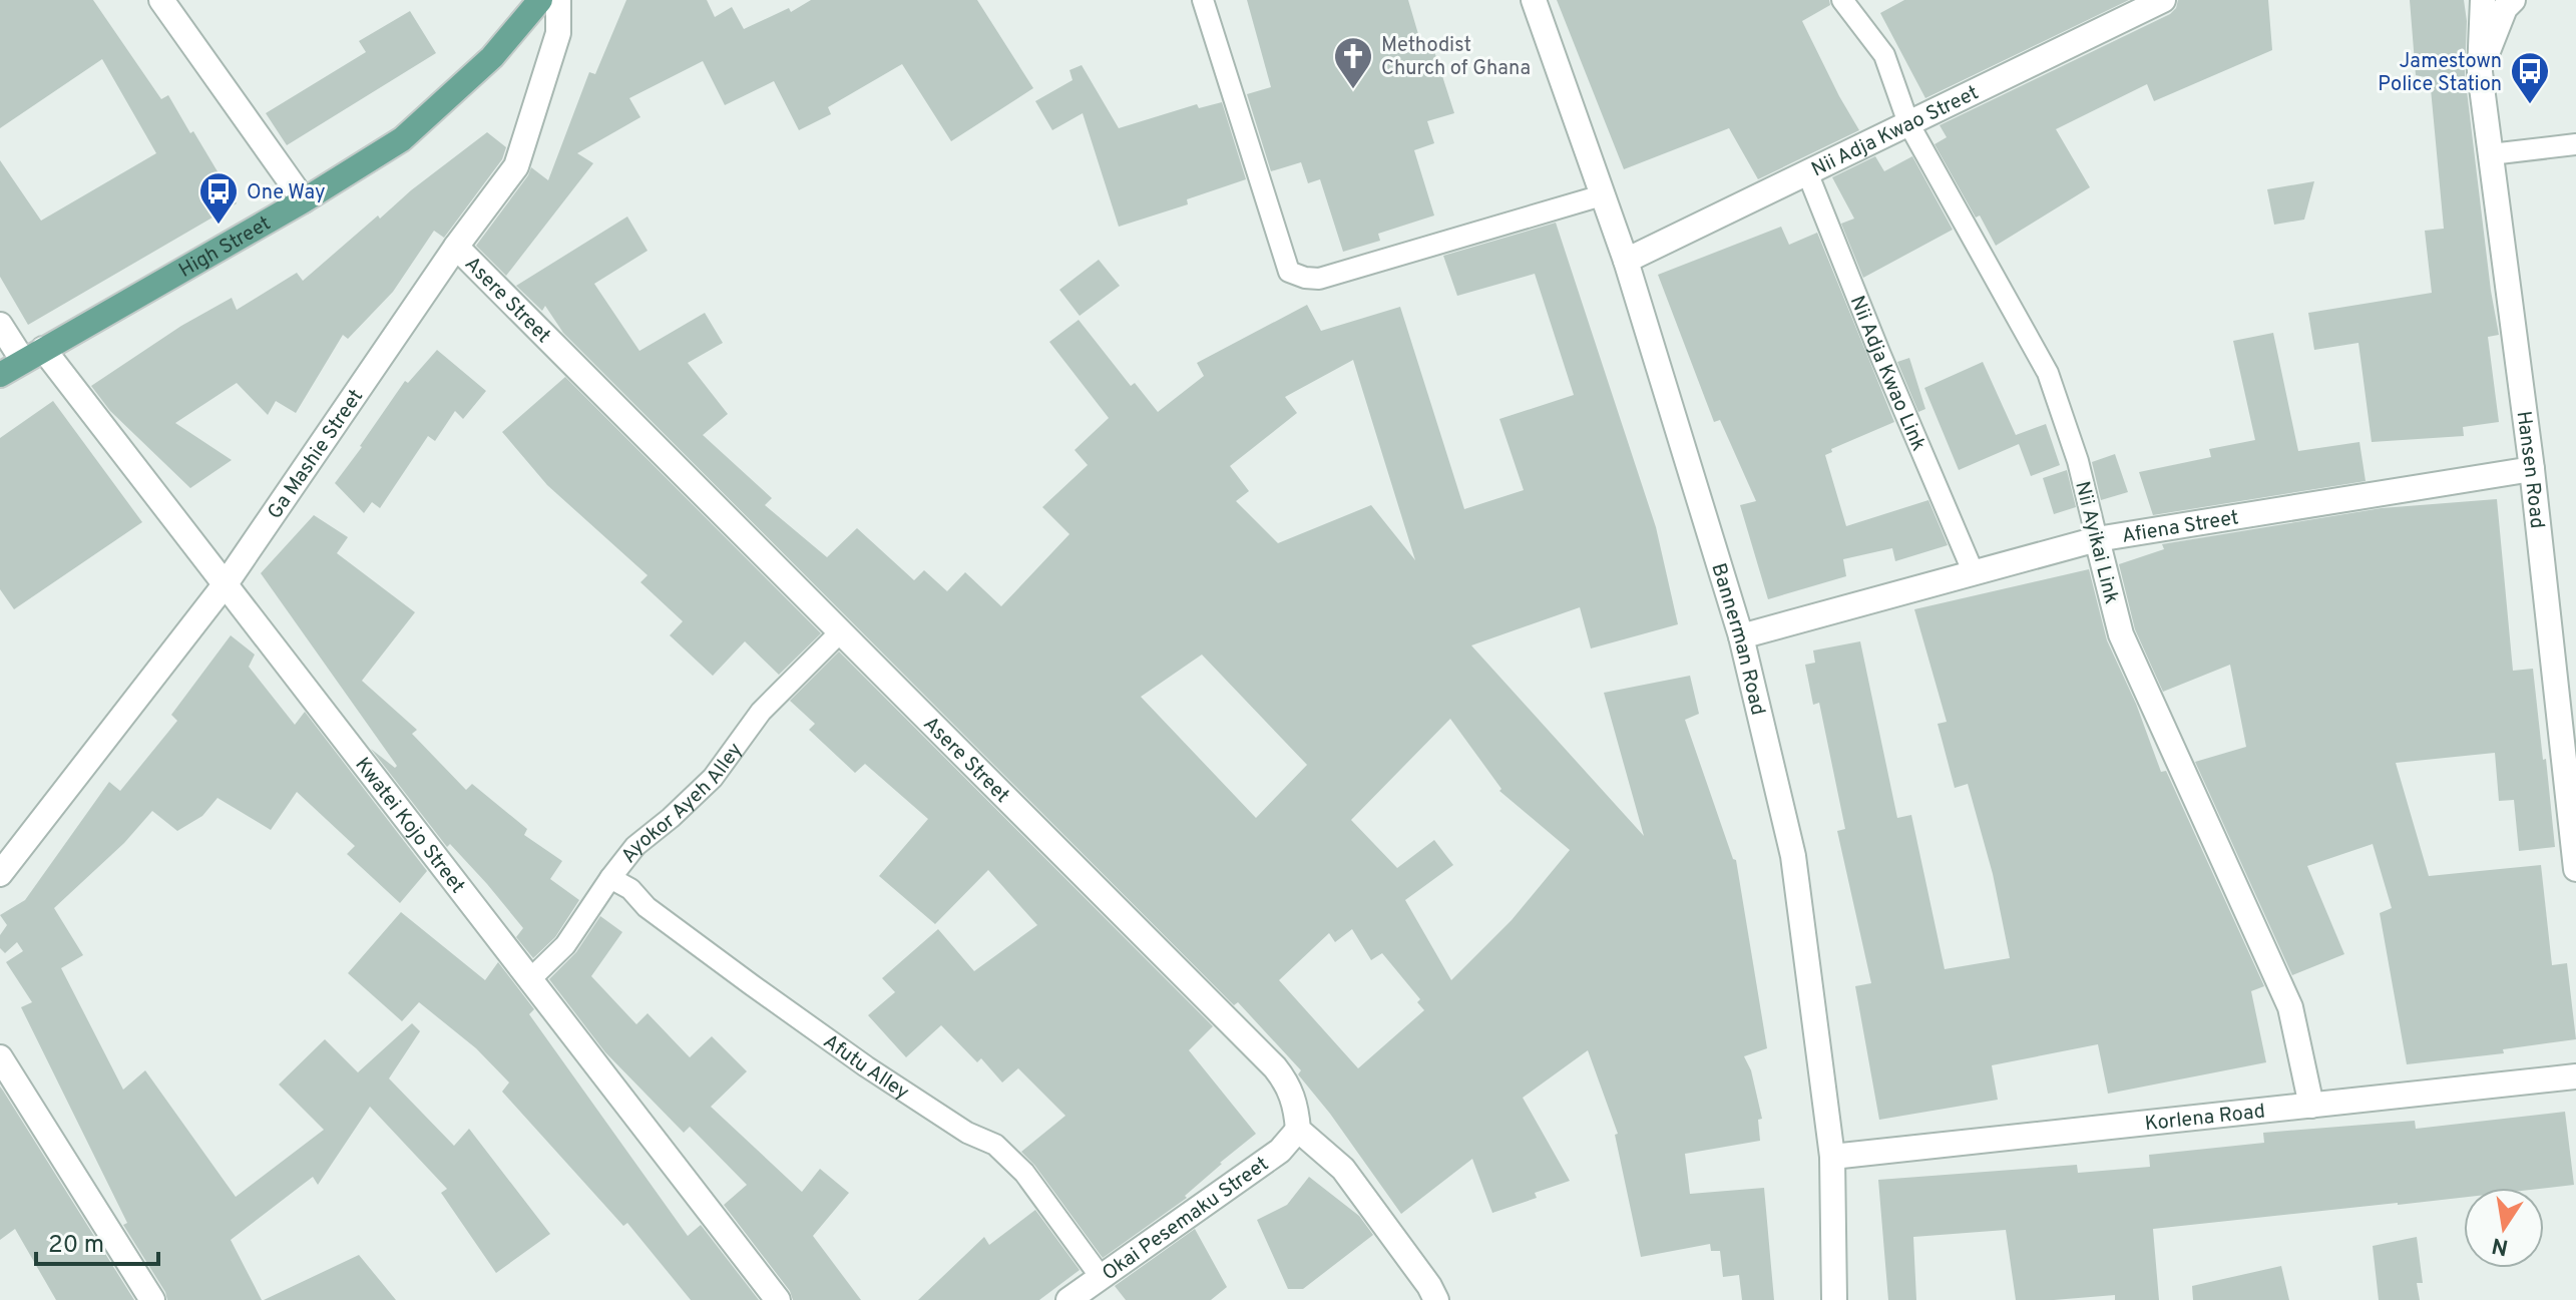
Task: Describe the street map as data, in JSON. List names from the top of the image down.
{
  "streets": {
    "main road": ["High Street"],
    "street": [
      "Nii Adja Kwao Street",
      "Asere Street",
      "Ga Mashie Street",
      "Hansen Road",
      "Afiena Street",
      "Nii Ayikai Link",
      "Bannerman Road",
      "Kwatei Kojo Street",
      "Korlena Road",
      "Okai Pesemaku Street"
    ],
    "lane": ["Nii Adja Kwao Link", "Ayokor Ayeh Alley", "Afutu Alley"]
  },
  "crossings": [
    ["Nii Adja Kwao Street", "Nii Adja Kwao Link"],
    ["Nii Adja Kwao Street", "Nii Ayikai Link"],
    ["Nii Adja Kwao Street", "Bannerman Road"],
    ["High Street", "Kwatei Kojo Street"],
    ["Asere Street", "Ga Mashie Street"],
    ["Asere Street", "Ayokor Ayeh Alley"],
    ["Asere Street", "Okai Pesemaku Street"],
    ["Nii Adja Kwao Link", "Afiena Street"],
    ["Ga Mashie Street", "Kwatei Kojo Street"],
    ["Hansen Road", "Afiena Street"],
    ["Afiena Street", "Nii Ayikai Link"],
    ["Afiena Street", "Bannerman Road"],
    ["Nii Ayikai Link", "Korlena Road"],
    ["Bannerman Road", "Korlena Road"],
    ["Ayokor Ayeh Alley", "Kwatei Kojo Street"],
    ["Ayokor Ayeh Alley", "Afutu Alley"],
    ["Afutu Alley", "Okai Pesemaku Street"]
  ],
  "places": {
    "church": ["Methodist Church of Ghana"],
    "bus stop": ["Jamestown Police Station", "One Way"]
  },
  "scale_bar": "20 m",
  "north": "bottom"
}
